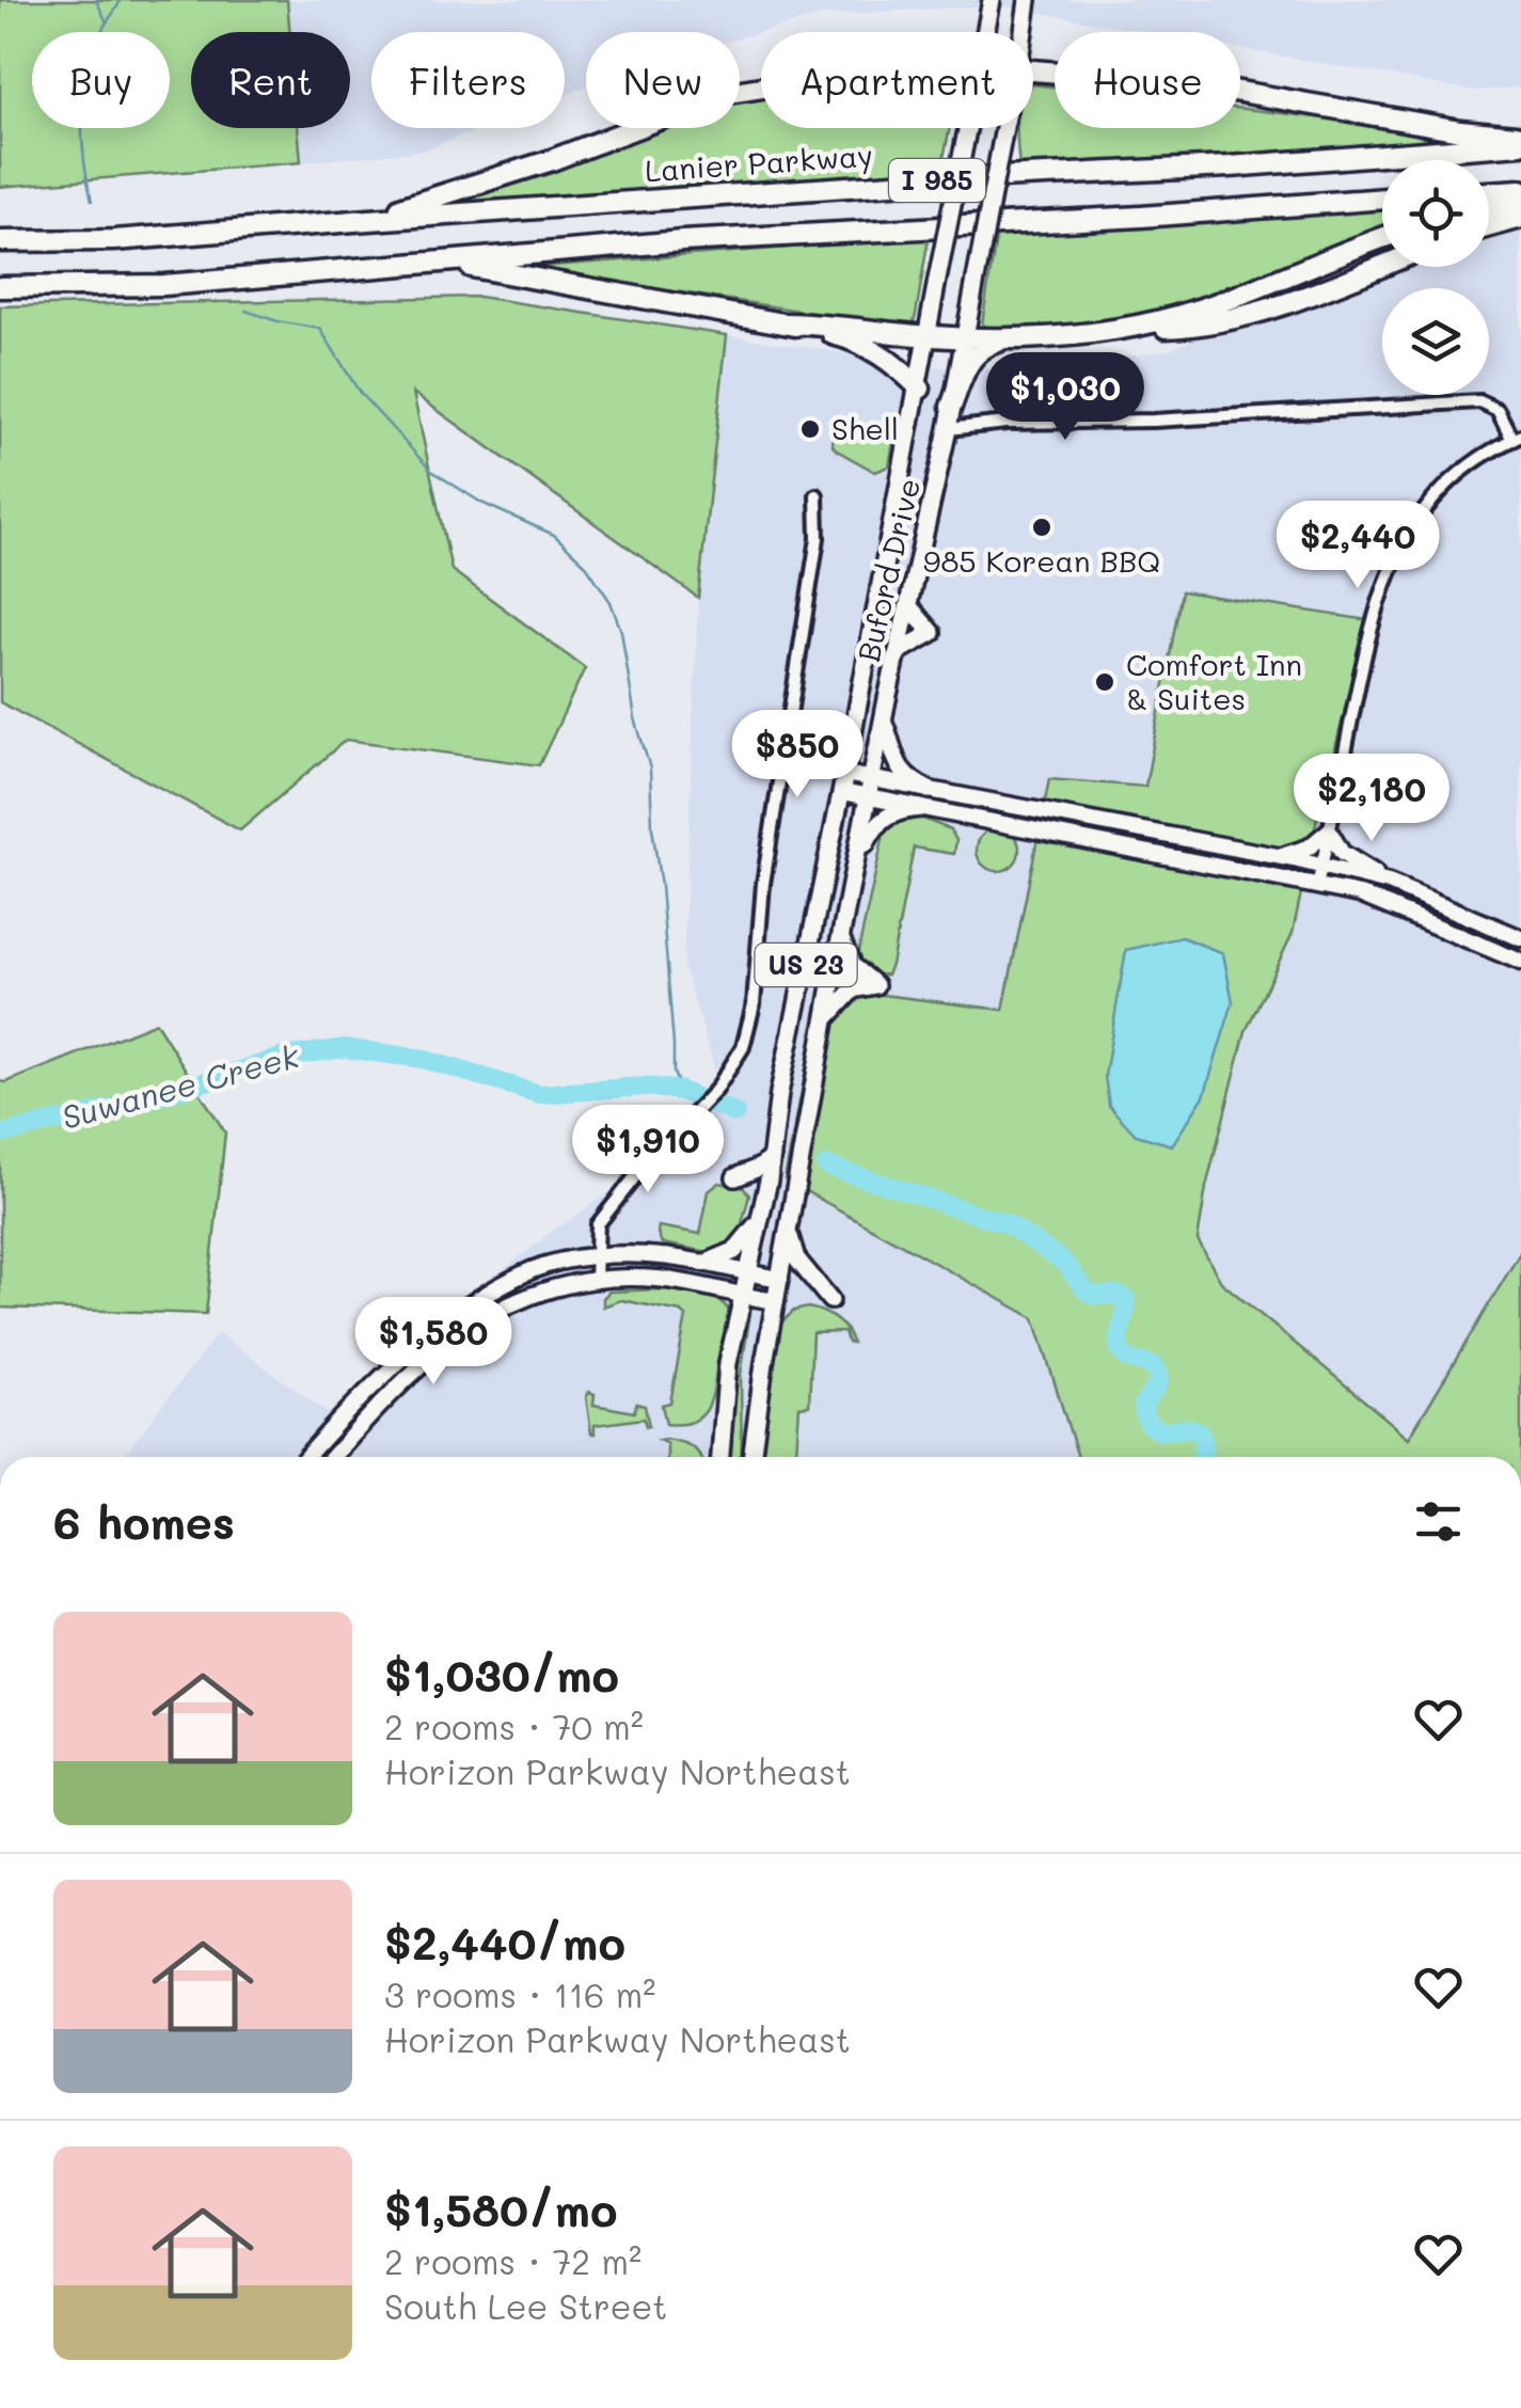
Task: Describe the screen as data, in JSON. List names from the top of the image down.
{
  "streets": {
    "highway": [
      "Lanier Parkway",
      "I 985",
      "Buford Drive",
      "US 23"
    ]
  },
  "water": ["Suwanee Creek"],
  "places": ["Shell", "985 Korean BBQ", "Comfort Inn & Suites"],
  "page": {
    "chip": [
      "Buy",
      "Rent",
      "Filters",
      "New",
      "Apartment",
      "House"
    ],
    "price": [
      "$1,030",
      "$2,440",
      "$850",
      "$2,180",
      "$1,910",
      "$1,580"
    ],
    "heading": "6 homes",
    "list": [
      {
        "name": "$1,030/mo",
        "note": "2 rooms · 70 m² · Horizon Parkway Northeast"
      },
      {
        "name": "$2,440/mo",
        "note": "3 rooms · 116 m² · Horizon Parkway Northeast"
      },
      {
        "name": "$1,580/mo",
        "note": "2 rooms · 72 m² · South Lee Street"
      }
    ]
  }
}
